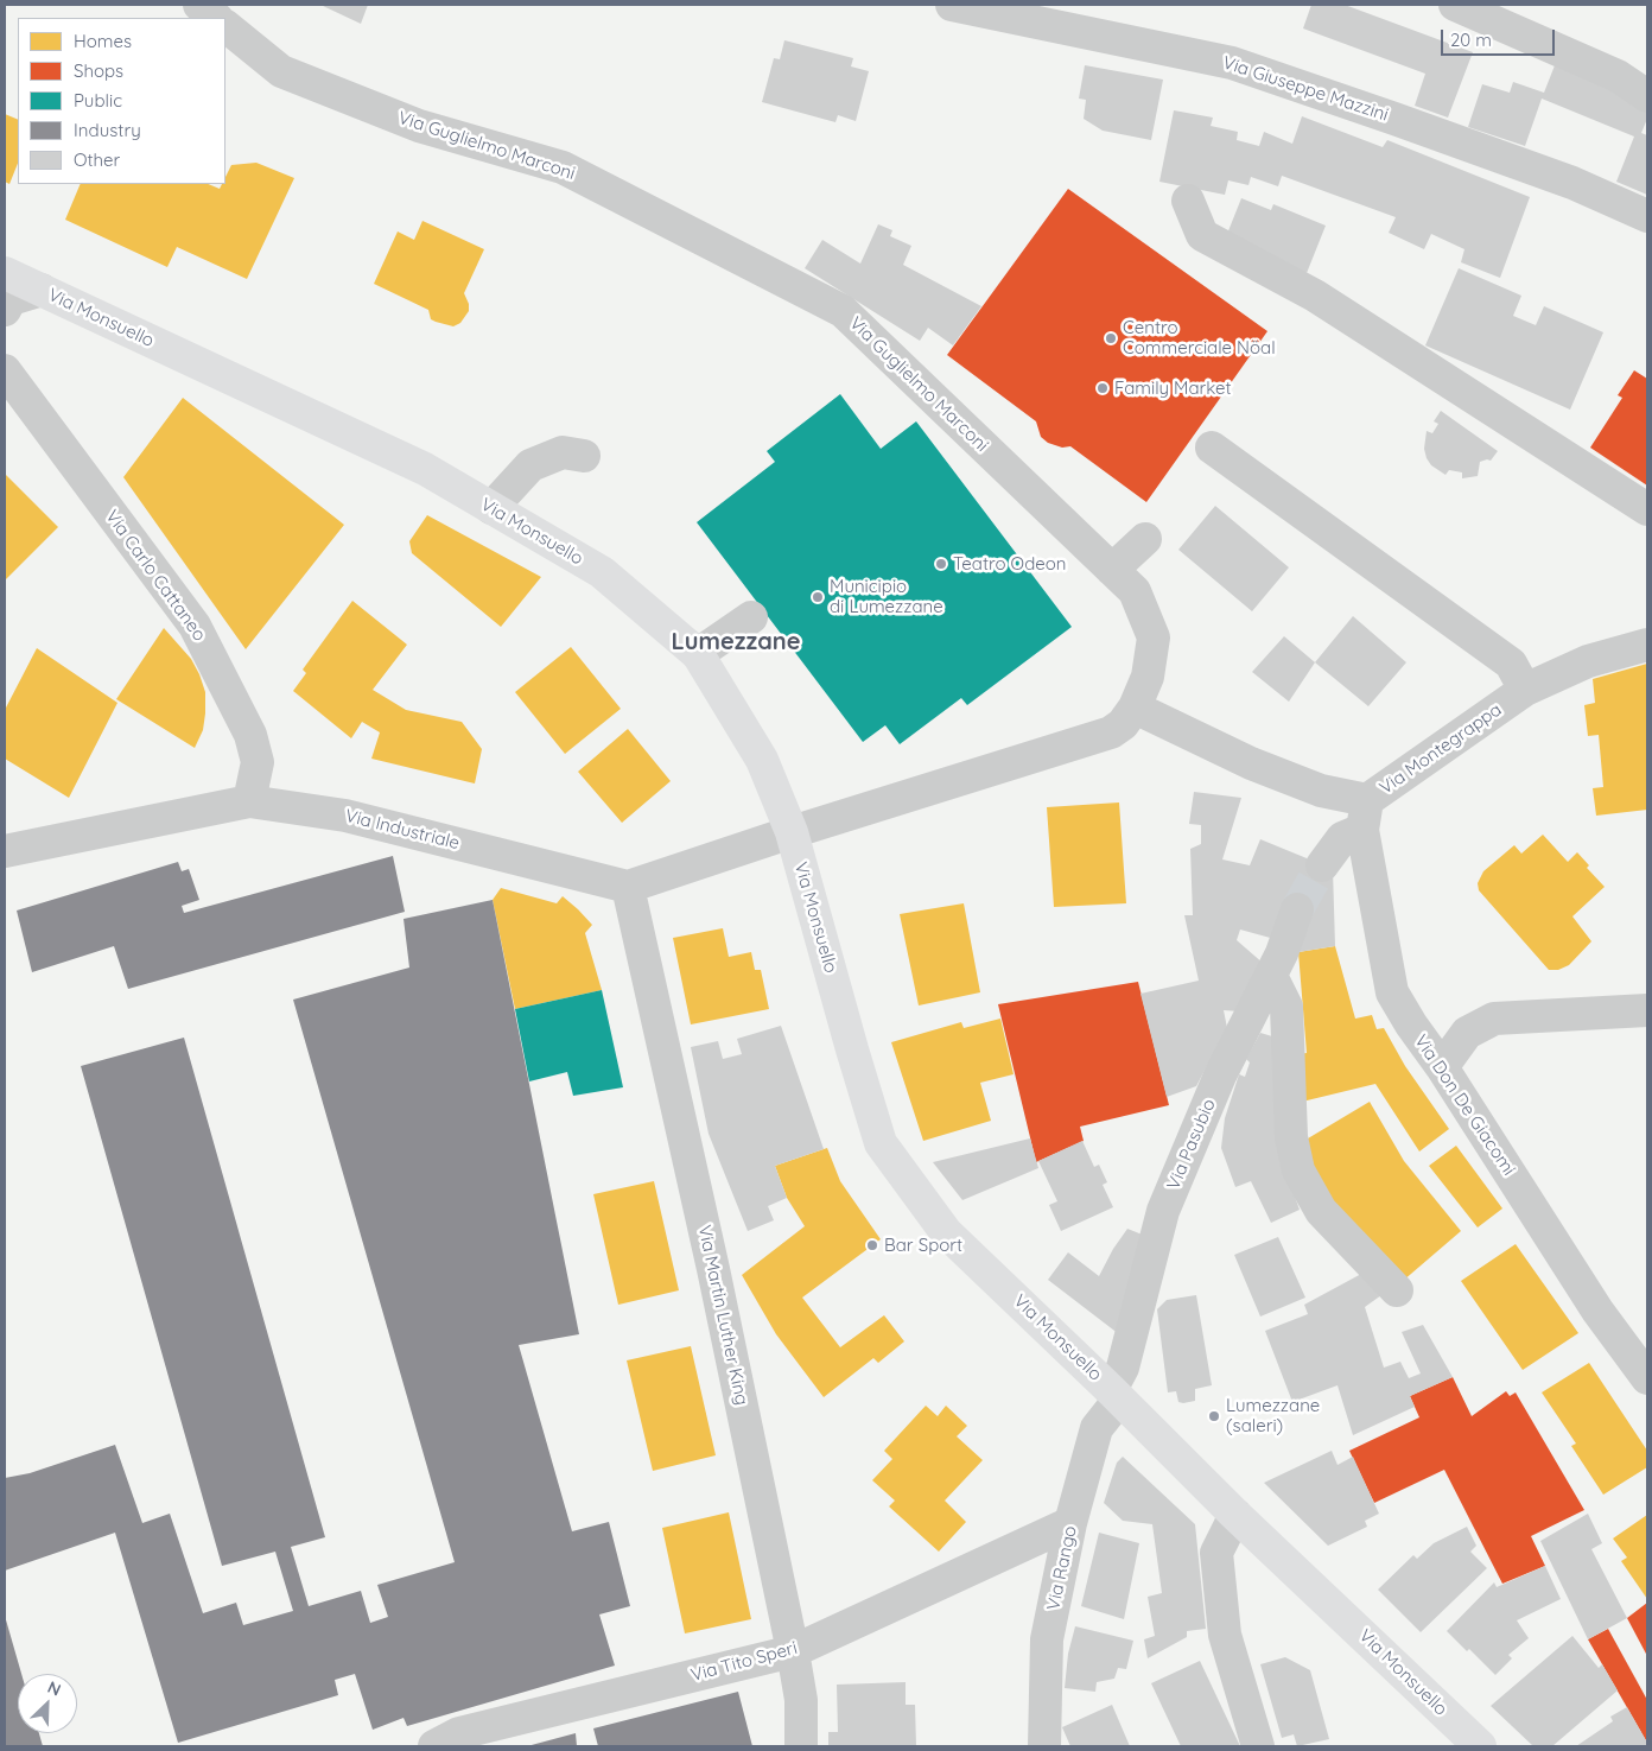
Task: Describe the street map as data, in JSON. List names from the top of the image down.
{
  "streets": {
    "main road": ["Via Monsuello"],
    "street": [
      "Via Giuseppe Mazzini",
      "Via Guglielmo Marconi",
      "Via Carlo Cattaneo",
      "Via Montegrappa",
      "Via Industriale",
      "Via Don De Giacomi",
      "Via Pasubio",
      "Via Martin Luther King",
      "Via Rango",
      "Via Tito Speri"
    ]
  },
  "crossings": [
    ["Via Guglielmo Marconi", "Via Monsuello"],
    ["Via Guglielmo Marconi", "Via Montegrappa"],
    ["Via Monsuello", "Via Pasubio"],
    ["Via Monsuello", "Via Rango"],
    ["Via Carlo Cattaneo", "Via Industriale"],
    ["Via Montegrappa", "Via Don De Giacomi"],
    ["Via Industriale", "Via Martin Luther King"],
    ["Via Pasubio", "Via Rango"],
    ["Via Martin Luther King", "Via Tito Speri"],
    ["Via Rango", "Via Tito Speri"]
  ],
  "districts": ["Lumezzane"],
  "places": [
    "Centro Commerciale Nöal",
    "Family Market",
    "Teatro Odeon",
    "Municipio di Lumezzane",
    "Bar Sport",
    "Lumezzane (saleri)"
  ],
  "legend": [
    "Homes",
    "Shops",
    "Public",
    "Industry",
    "Other"
  ],
  "scale_bar": "20 m",
  "north": "top right"
}
